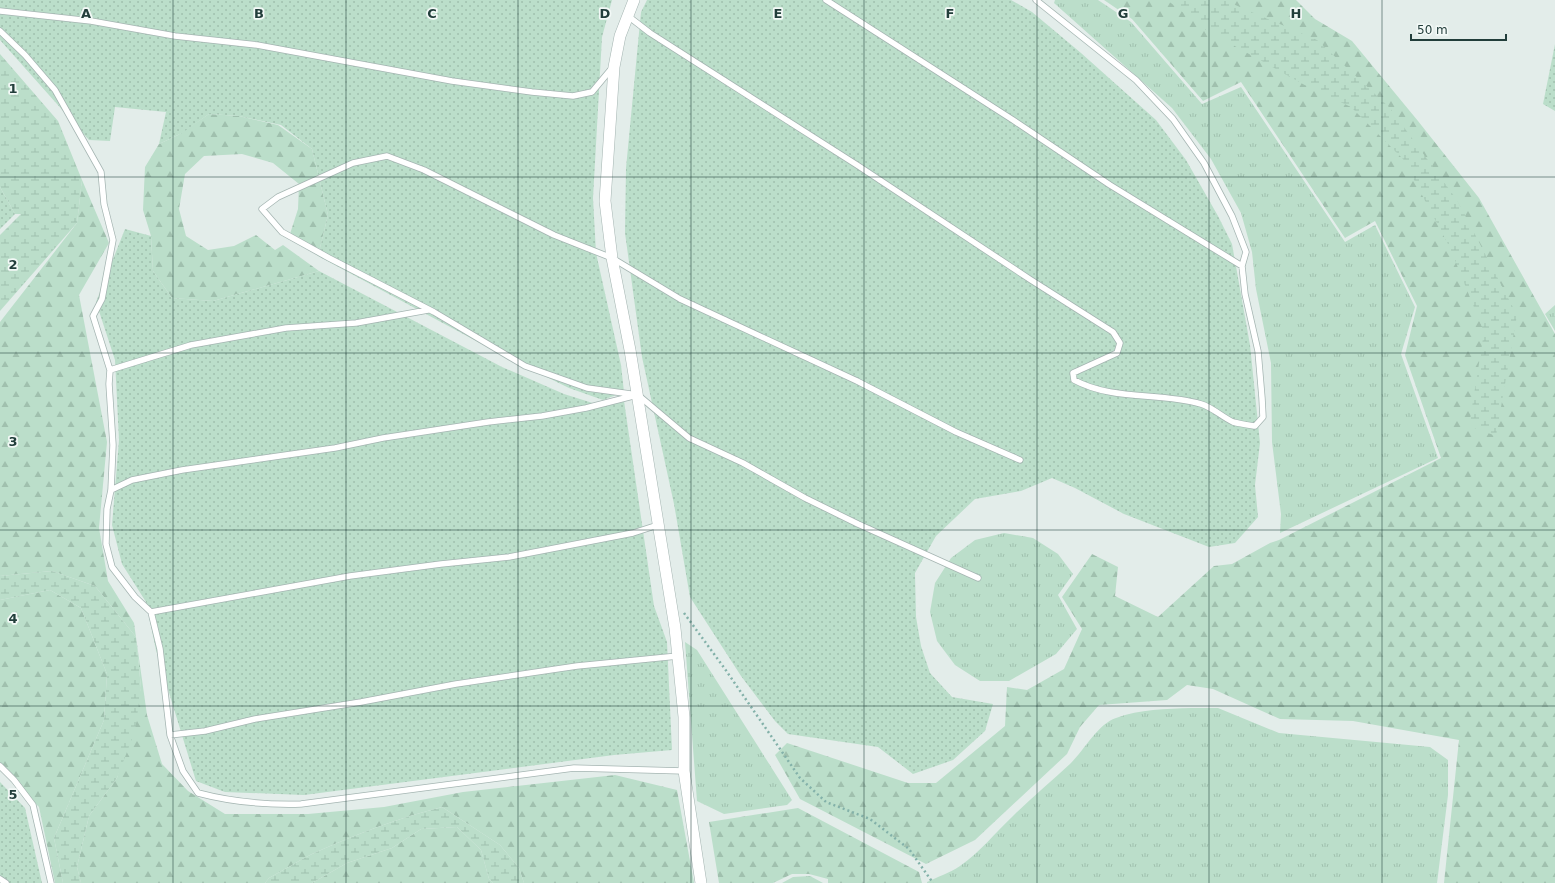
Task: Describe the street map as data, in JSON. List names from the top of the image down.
{
  "scale_bar": "50 m",
  "grid": {
    "columns": [
      "A",
      "B",
      "C",
      "D",
      "E",
      "F",
      "G",
      "H"
    ],
    "rows": [
      "1",
      "2",
      "3",
      "4",
      "5"
    ]
  }
}
